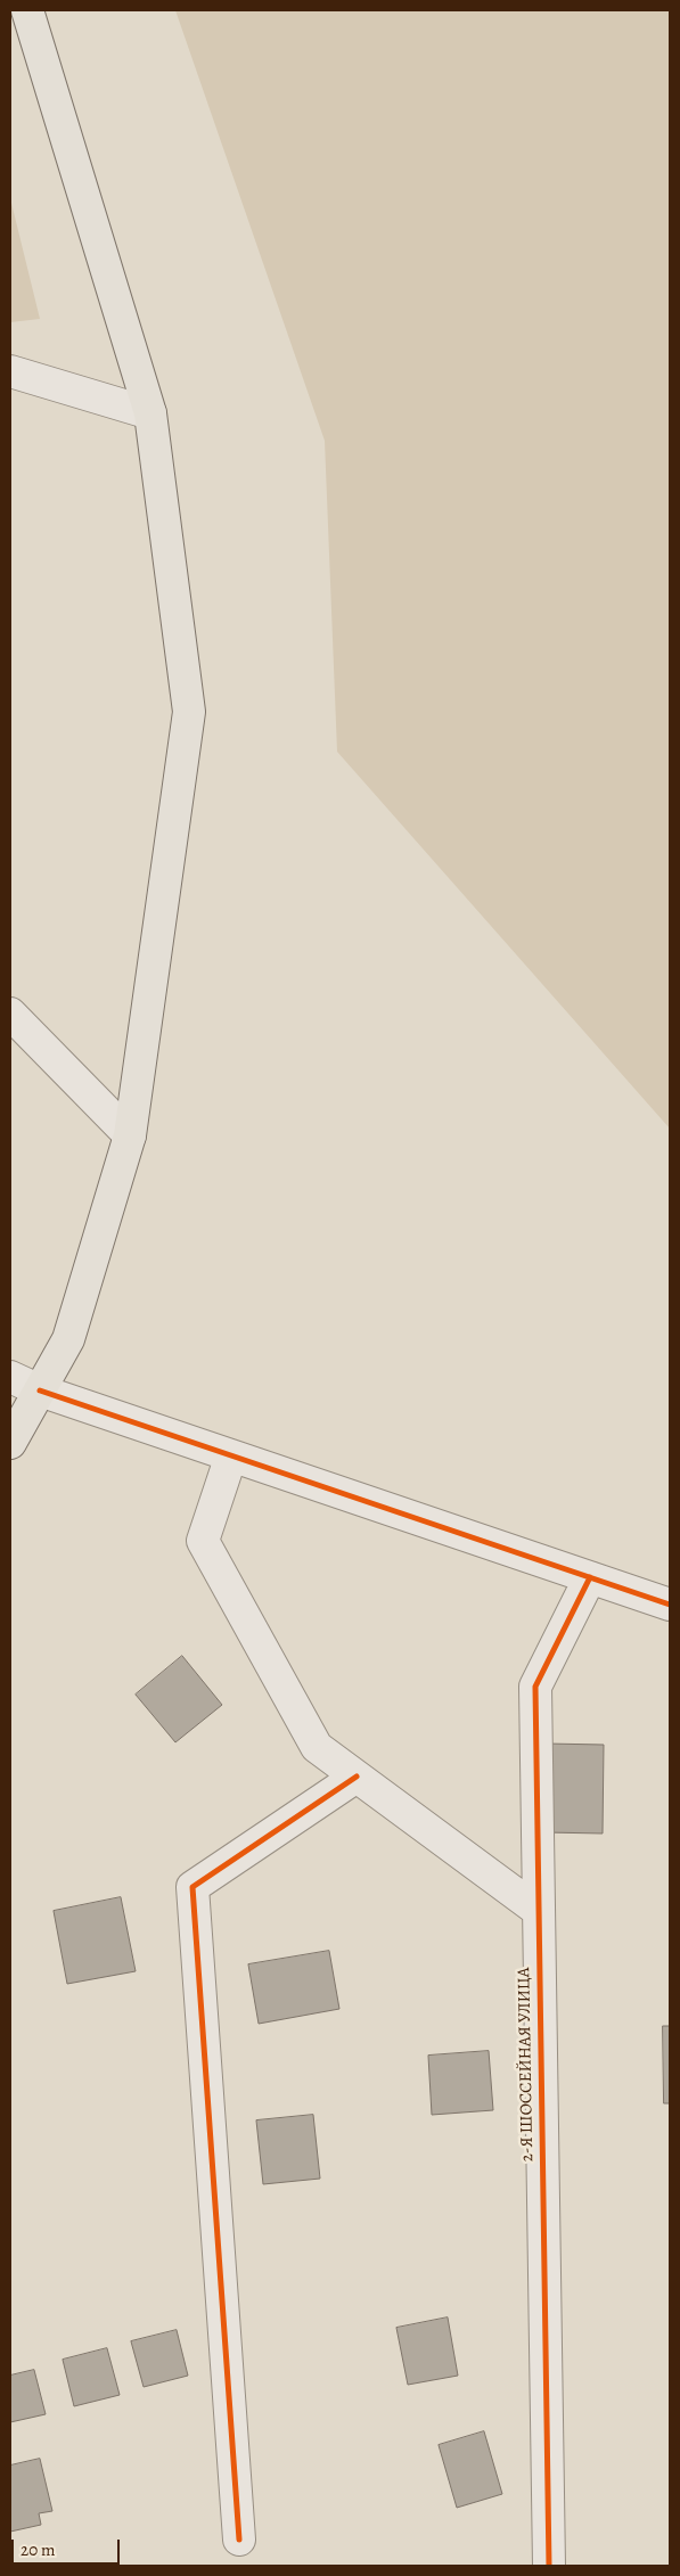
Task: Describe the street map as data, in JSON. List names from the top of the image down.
{
  "streets": {
    "street": ["2-Я ШОССЕЙНАЯ УЛИЦА"]
  },
  "scale_bar": "20 m"
}
